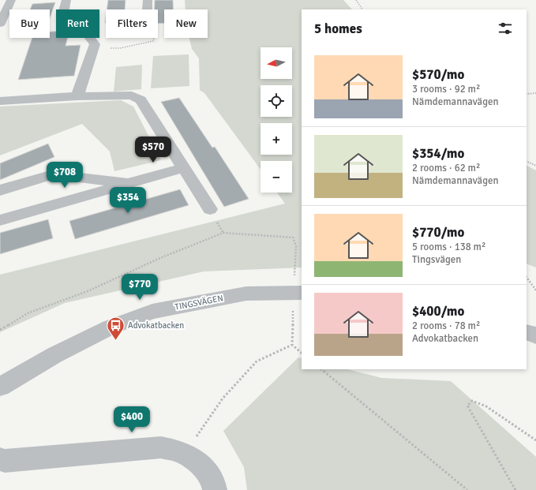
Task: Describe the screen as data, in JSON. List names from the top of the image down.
{
  "streets": {
    "street": ["TINGSVÄGEN"]
  },
  "places": {
    "bus stop": ["Advokatbacken"]
  },
  "north": "left",
  "page": {
    "chip": [
      "Buy",
      "Rent",
      "Filters",
      "New"
    ],
    "heading": "5 homes",
    "map_buttons": ["+", "−"],
    "list": [
      {
        "name": "$570/mo",
        "note": "3 rooms · 92 m² · Nämdemannavägen"
      },
      {
        "name": "$354/mo",
        "note": "2 rooms · 62 m² · Nämdemannavägen"
      },
      {
        "name": "$770/mo",
        "note": "5 rooms · 138 m² · Tingsvägen"
      },
      {
        "name": "$400/mo",
        "note": "2 rooms · 78 m² · Advokatbacken"
      }
    ],
    "price": [
      "$570",
      "$708",
      "$354",
      "$770",
      "$400"
    ]
  }
}
